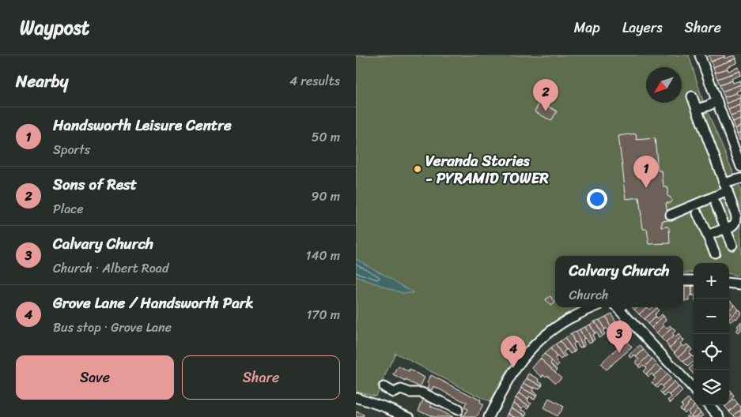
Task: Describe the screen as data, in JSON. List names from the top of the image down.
{
  "places": ["Veranda Stories - PYRAMID TOWER"],
  "north": "bottom left",
  "page": {
    "header": "Waypost",
    "nav": ["Map", "Layers", "Share"],
    "heading": ["Nearby", "4 results"],
    "pins": [
      "2",
      "1",
      "3",
      "4"
    ],
    "list": [
      {
        "mark": "1",
        "name": "Handsworth Leisure Centre",
        "note": "Sports",
        "value": "50 m"
      },
      {
        "mark": "2",
        "name": "Sons of Rest",
        "note": "Place",
        "value": "90 m"
      },
      {
        "mark": "3",
        "name": "Calvary Church",
        "note": "Church · Albert Road",
        "value": "140 m"
      },
      {
        "mark": "4",
        "name": "Grove Lane / Handsworth Park",
        "note": "Bus stop · Grove Lane",
        "value": "170 m"
      }
    ],
    "popup": ["Calvary Church", "Church"],
    "map_buttons": ["+", "−"],
    "buttons": ["Save", "Share"]
  }
}
